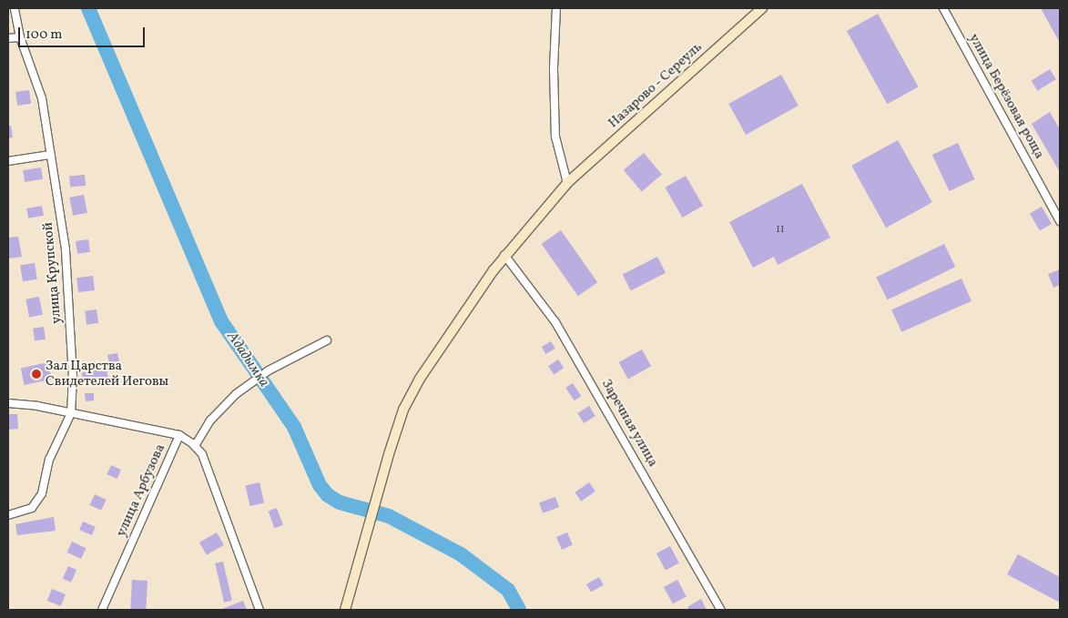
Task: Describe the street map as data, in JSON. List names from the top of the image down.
{
  "streets": {
    "street": [
      "Назарово - Сереуль",
      "улица Берёзовая роща",
      "улица Крупской",
      "Заречная улица",
      "улица Арбузова"
    ]
  },
  "crossings": [
    ["Назарово - Сереуль", "Заречная улица"]
  ],
  "water": ["Ададымка"],
  "places": ["Зал Царства Свидетелей Иеговы"],
  "house_numbers": ["11"],
  "scale_bar": "100 m"
}
